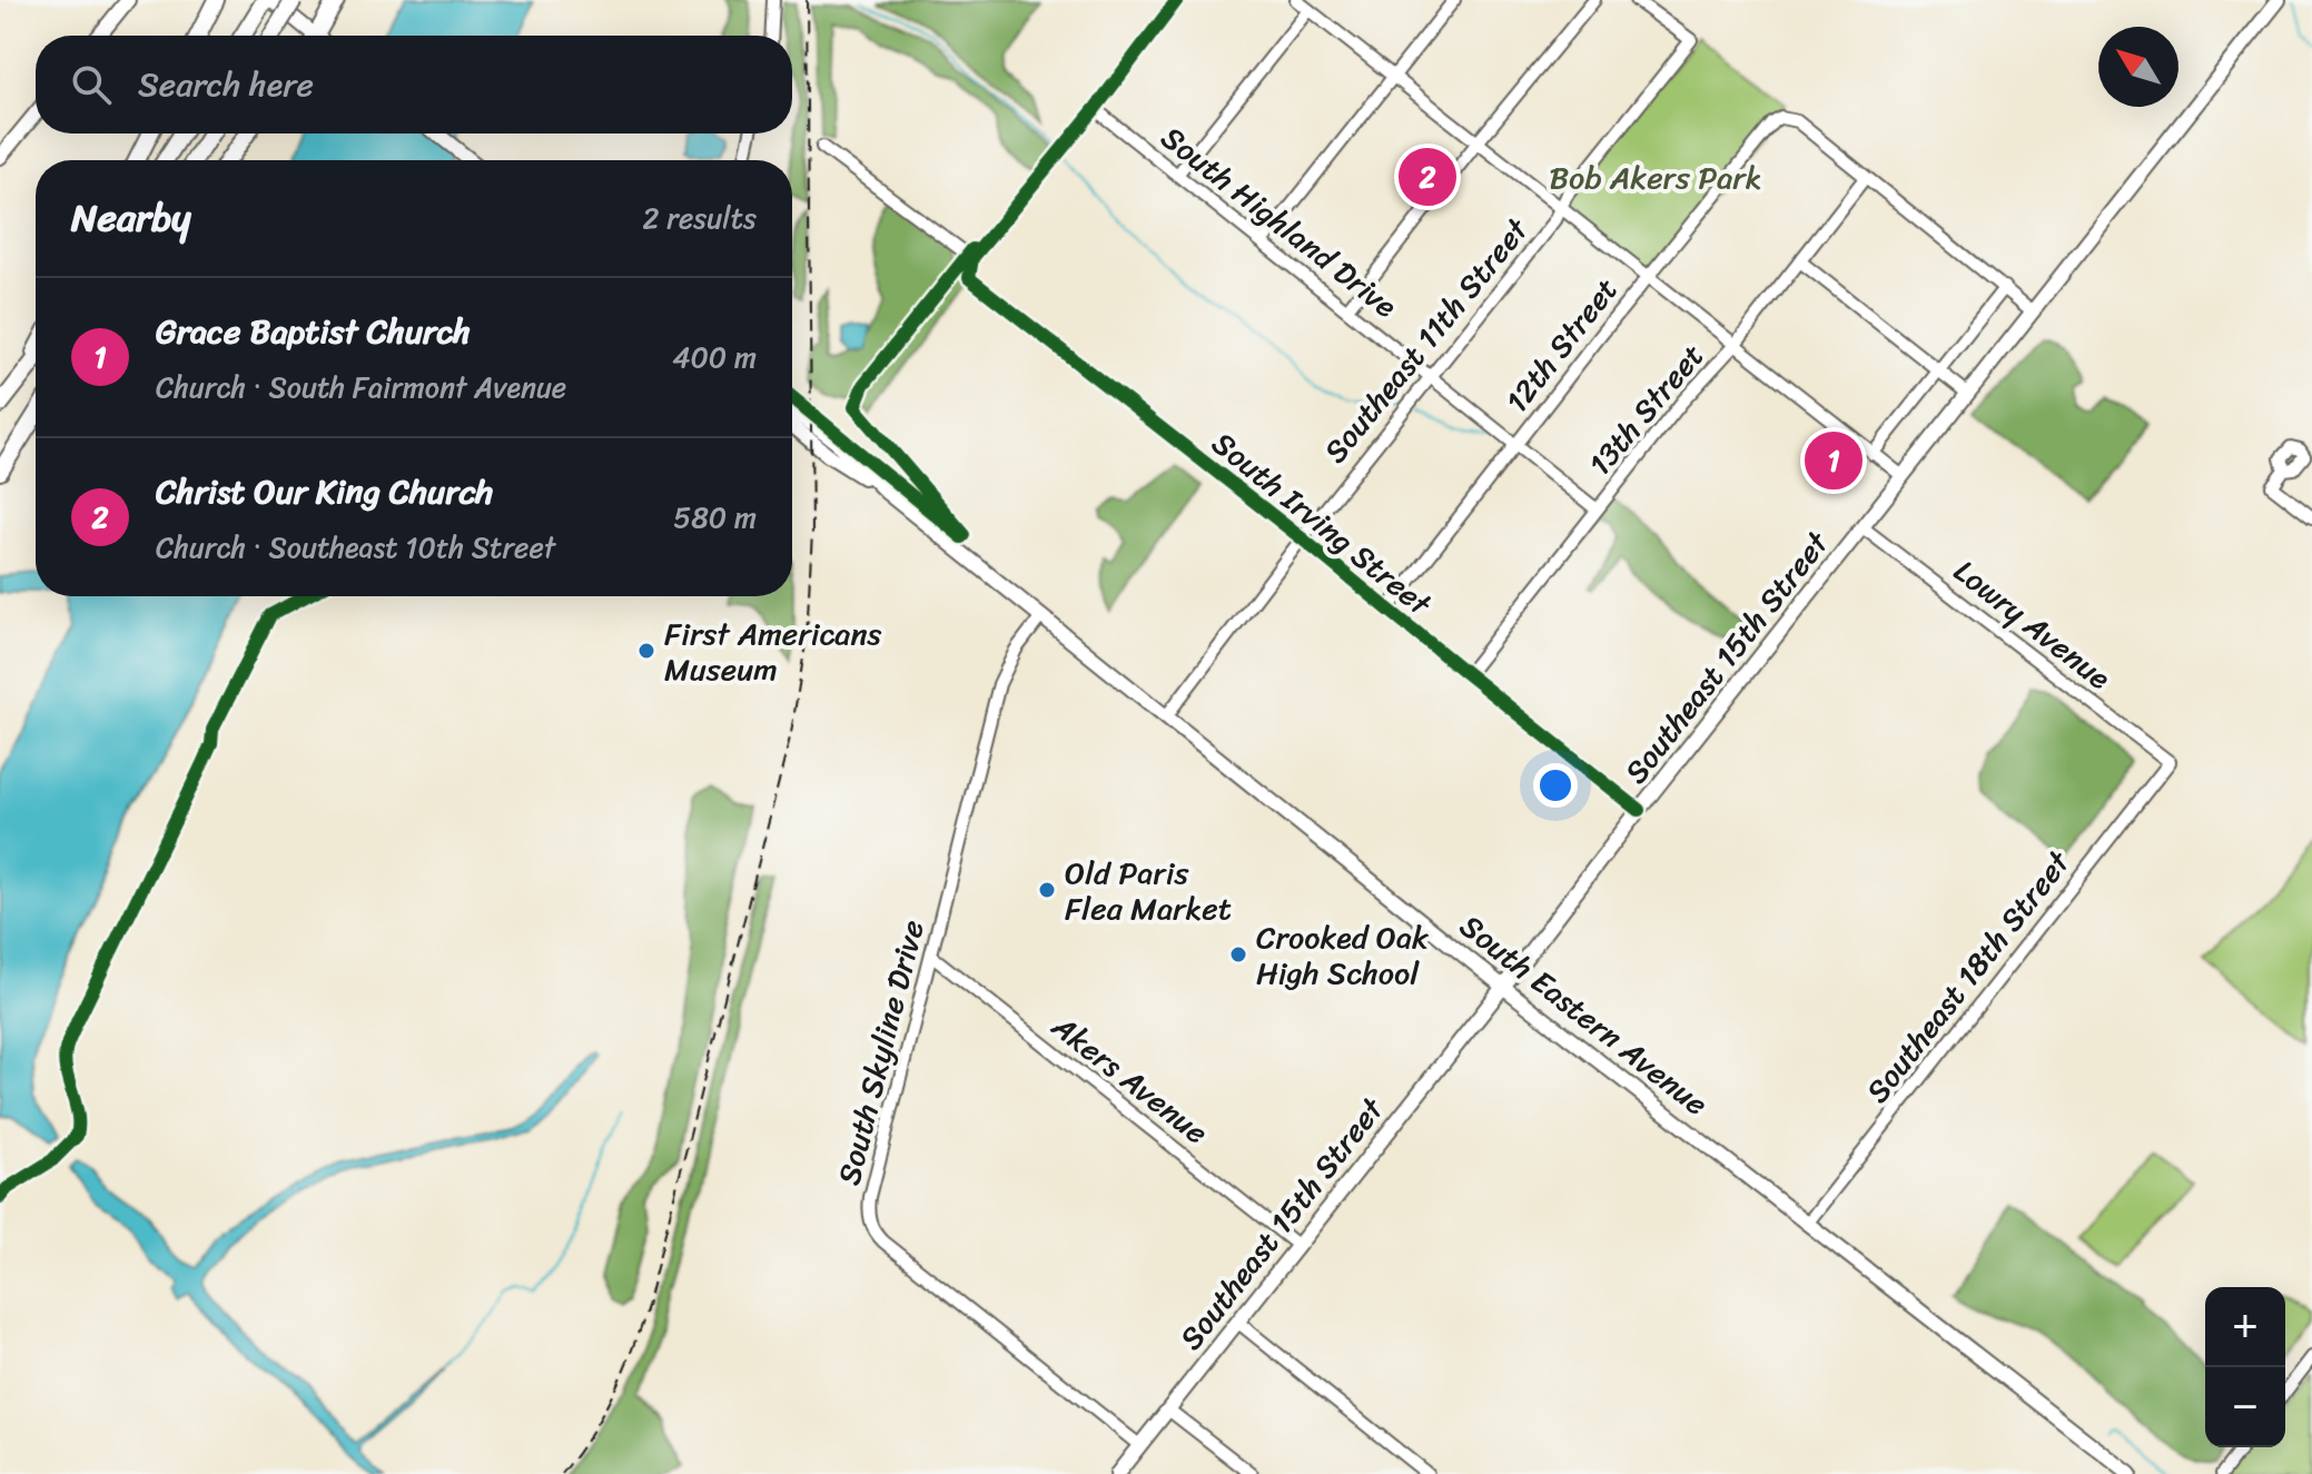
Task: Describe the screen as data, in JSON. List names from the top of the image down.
{
  "streets": {
    "main road": ["Southeast 15th Street", "South Eastern Avenue"],
    "street": [
      "South Highland Drive",
      "Southeast 11th Street",
      "12th Street",
      "13th Street",
      "South Irving Street",
      "Lowry Avenue",
      "Southeast 18th Street",
      "South Skyline Drive",
      "Akers Avenue"
    ]
  },
  "crossings": [
    ["South Highland Drive", "Southeast 11th Street"],
    ["South Highland Drive", "12th Street"],
    ["South Highland Drive", "13th Street"],
    ["Southeast 11th Street", "South Irving Street"],
    ["Southeast 11th Street", "South Eastern Avenue"],
    ["12th Street", "13th Street"],
    ["12th Street", "South Irving Street"],
    ["13th Street", "South Irving Street"],
    ["South Irving Street", "Southeast 15th Street"],
    ["Lowry Avenue", "Southeast 15th Street"],
    ["Lowry Avenue", "Southeast 18th Street"],
    ["Southeast 15th Street", "South Eastern Avenue"],
    ["Southeast 15th Street", "South Skyline Drive"],
    ["Southeast 15th Street", "Akers Avenue"],
    ["Southeast 18th Street", "South Eastern Avenue"],
    ["South Eastern Avenue", "South Skyline Drive"],
    ["South Skyline Drive", "Akers Avenue"]
  ],
  "parks": ["Bob Akers Park"],
  "places": ["First Americans Museum", "Old Paris Flea Market", "Crooked Oak High School"],
  "north": "top left",
  "page": {
    "search": "Search here",
    "pins": ["2", "1"],
    "heading": ["Nearby", "2 results"],
    "list": [
      {
        "mark": "1",
        "name": "Grace Baptist Church",
        "note": "Church · South Fairmont Avenue",
        "value": "400 m"
      },
      {
        "mark": "2",
        "name": "Christ Our King Church",
        "note": "Church · Southeast 10th Street",
        "value": "580 m"
      }
    ],
    "map_buttons": ["+", "−"]
  }
}
